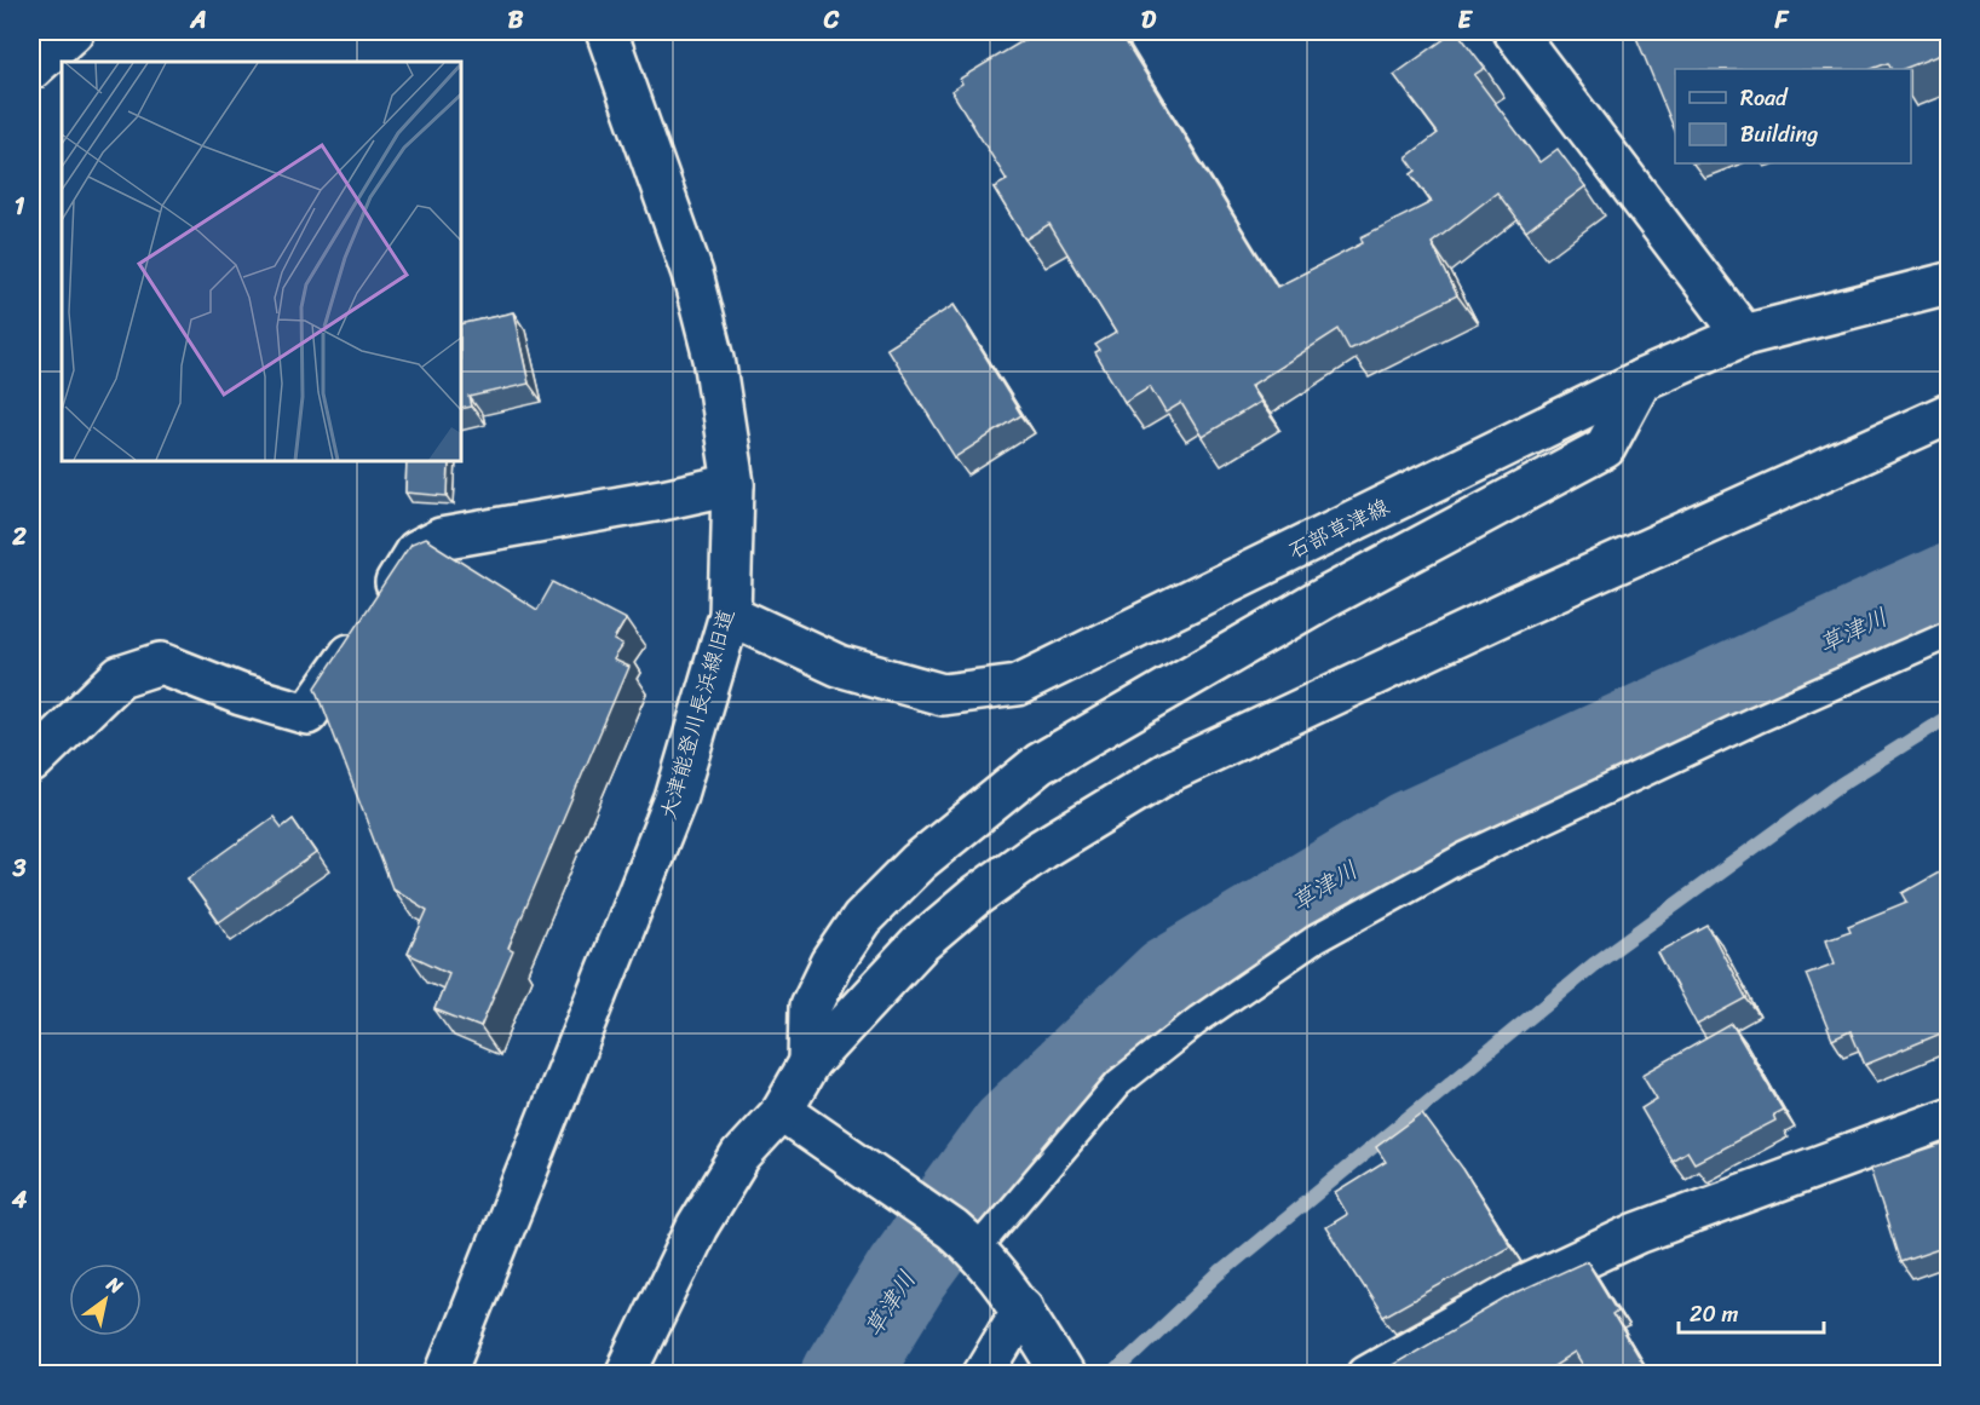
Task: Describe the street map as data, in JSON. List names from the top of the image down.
{
  "streets": {
    "street": ["石部草津線", "大津能登川長浜線旧道"]
  },
  "crossings": [
    ["石部草津線", "大津能登川長浜線旧道"]
  ],
  "water": ["草津川"],
  "legend": ["Road", "Building"],
  "scale_bar": "20 m",
  "north": "top right",
  "grid": {
    "columns": [
      "A",
      "B",
      "C",
      "D",
      "E",
      "F"
    ],
    "rows": [
      "1",
      "2",
      "3",
      "4"
    ]
  }
}
